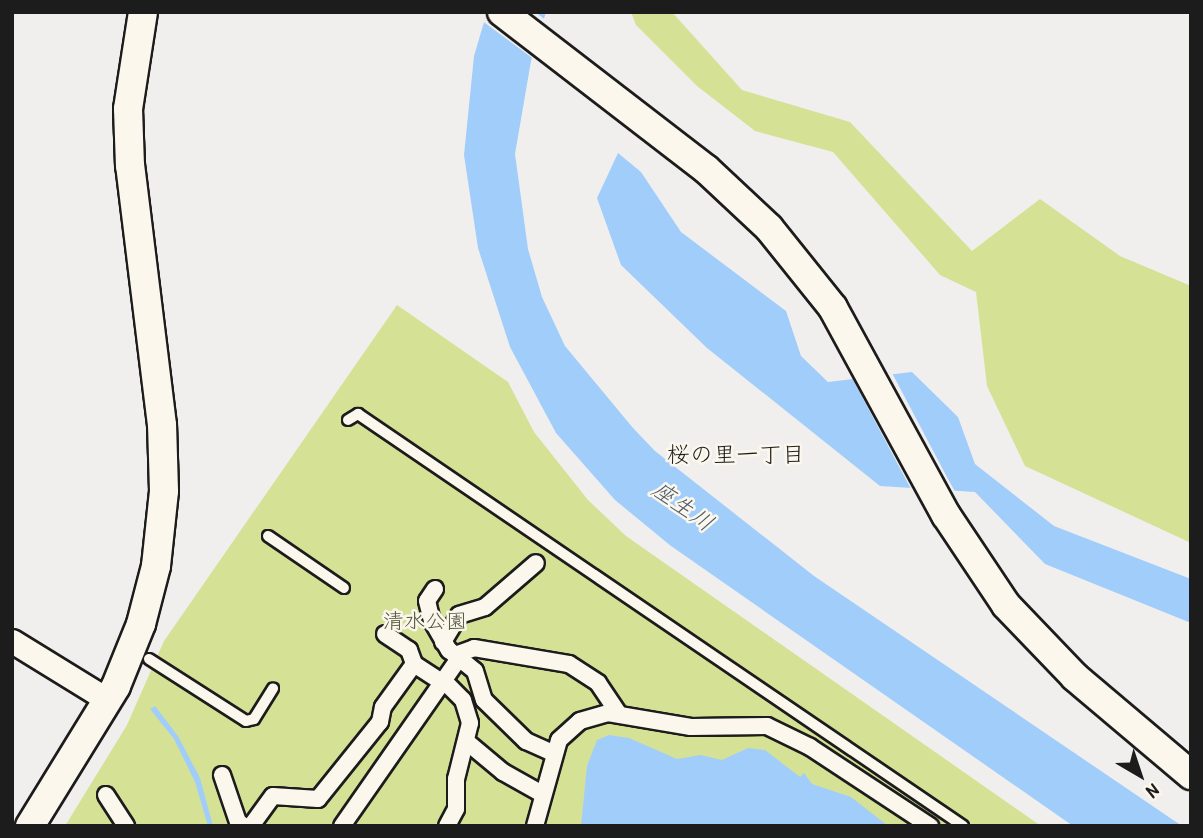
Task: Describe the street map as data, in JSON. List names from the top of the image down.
{
  "districts": ["桜の里一丁目"],
  "water": ["座生川"],
  "parks": ["清水公園"],
  "north": "bottom right"
}
